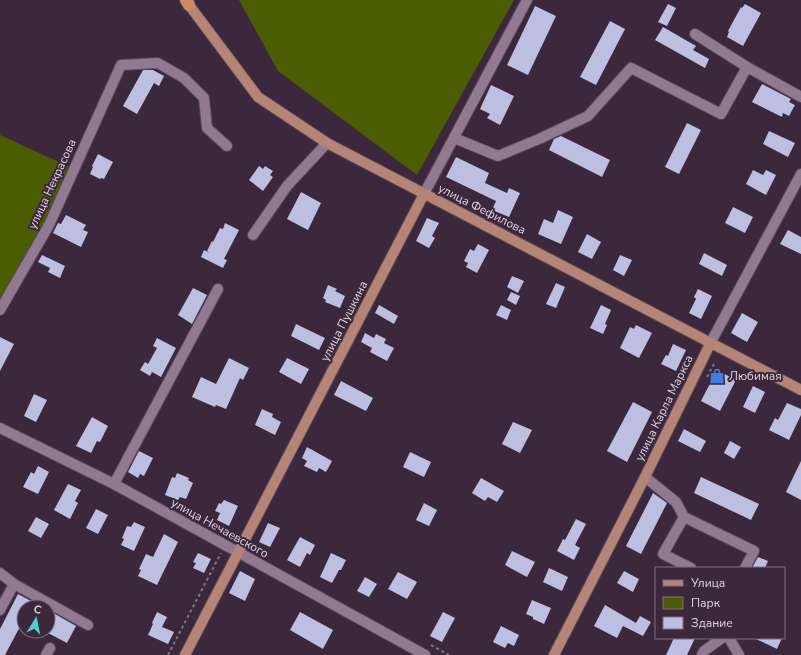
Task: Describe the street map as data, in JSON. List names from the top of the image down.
{
  "streets": {
    "main road": ["улица Фефилова", "улица Пушкина", "улица Карла Маркса"],
    "street": ["улица Некрасова", "улица Нечаевского"]
  },
  "crossings": [
    ["улица Фефилова", "улица Пушкина"],
    ["улица Фефилова", "улица Карла Маркса"],
    ["улица Пушкина", "улица Нечаевского"]
  ],
  "places": {
    "shop": ["Любимая"]
  },
  "legend": ["Улица", "Парк", "Здание"],
  "north": "top"
}
